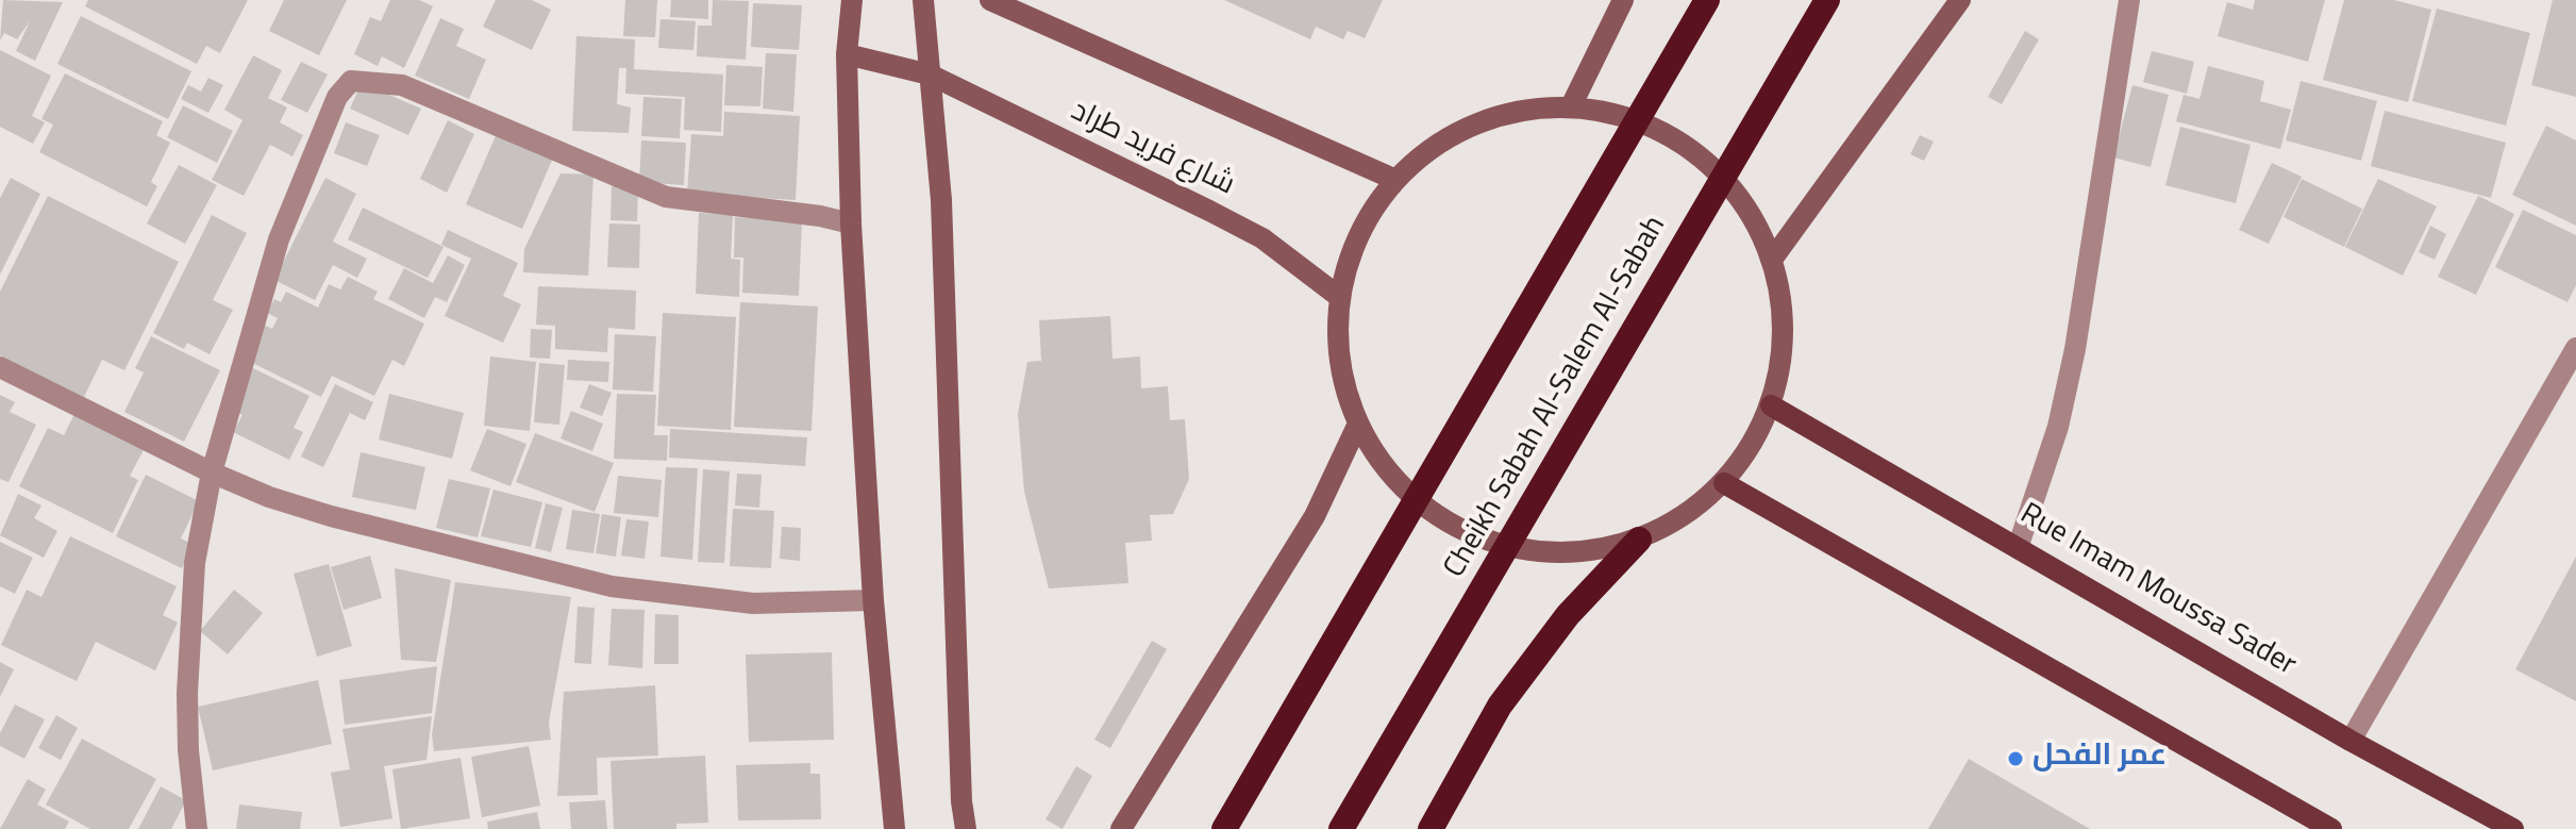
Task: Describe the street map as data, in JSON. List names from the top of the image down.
{
  "streets": {
    "highway": ["Cheikh Sabah Al-Salem Al-Sabah"],
    "main road": ["Rue Imam Moussa Sader"],
    "street": ["شارع فريد طراد"]
  },
  "places": ["عمر الفحل"]
}
